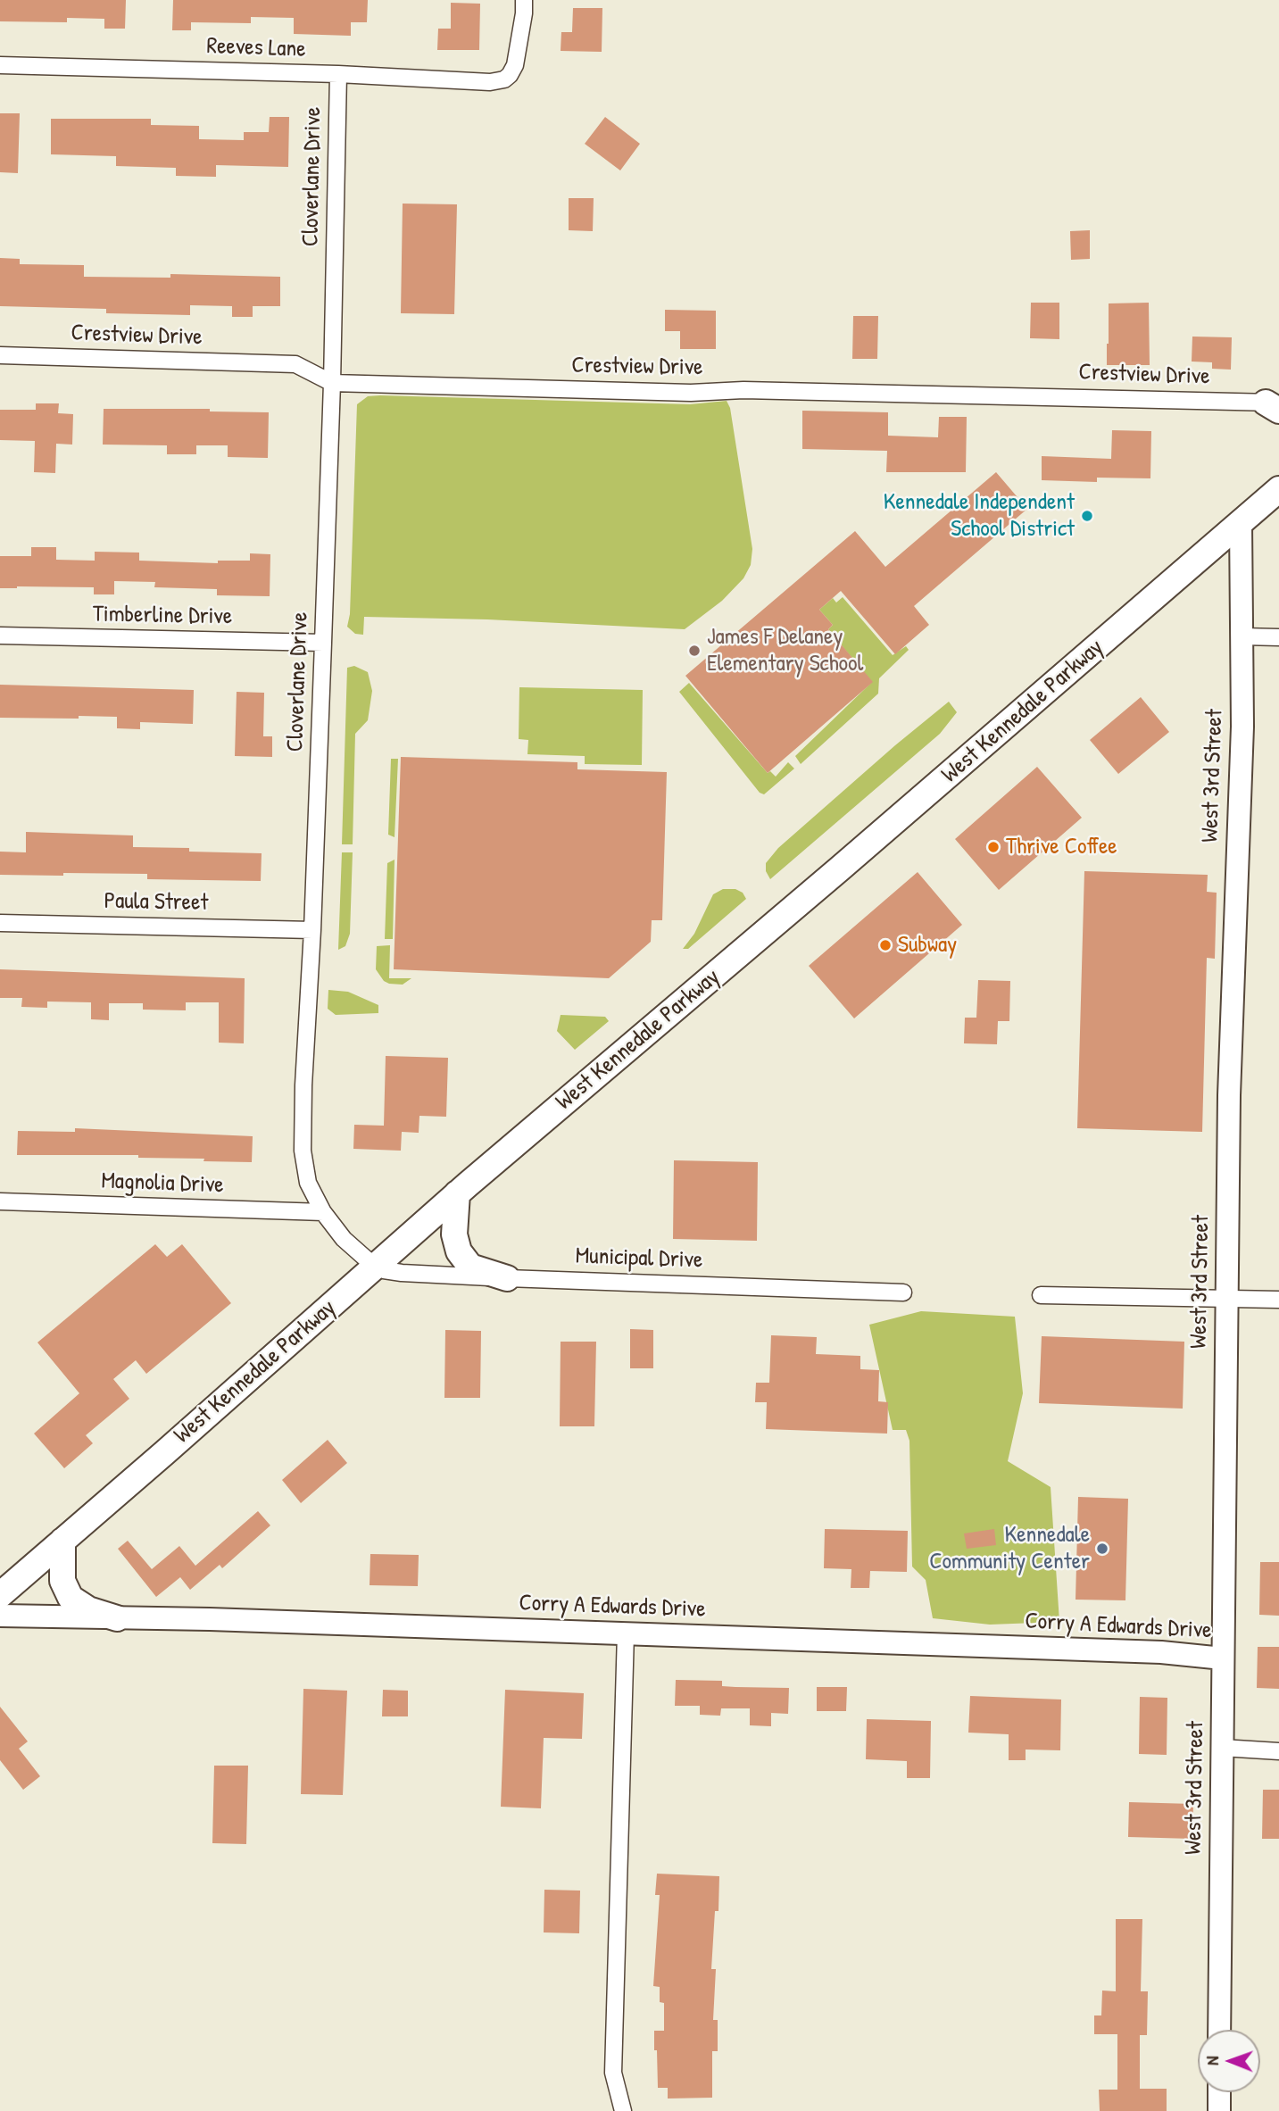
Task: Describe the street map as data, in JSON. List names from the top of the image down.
{
  "streets": {
    "main road": ["West Kennedale Parkway"],
    "street": [
      "Reeves Lane",
      "Cloverlane Drive",
      "Crestview Drive",
      "Timberline Drive",
      "West 3rd Street",
      "Paula Street",
      "Magnolia Drive",
      "Municipal Drive",
      "Corry A Edwards Drive"
    ]
  },
  "crossings": [
    ["Reeves Lane", "Cloverlane Drive"],
    ["Cloverlane Drive", "Crestview Drive"],
    ["Cloverlane Drive", "Timberline Drive"],
    ["Cloverlane Drive", "West Kennedale Parkway"],
    ["Cloverlane Drive", "Paula Street"],
    ["Cloverlane Drive", "Magnolia Drive"],
    ["Cloverlane Drive", "Municipal Drive"],
    ["West Kennedale Parkway", "West 3rd Street"],
    ["West Kennedale Parkway", "Municipal Drive"],
    ["West 3rd Street", "Corry A Edwards Drive"]
  ],
  "places": [
    "Kennedale Independent School District",
    "James F Delaney Elementary School",
    "Thrive Coffee",
    "Subway",
    "Kennedale Community Center"
  ],
  "north": "left"
}
